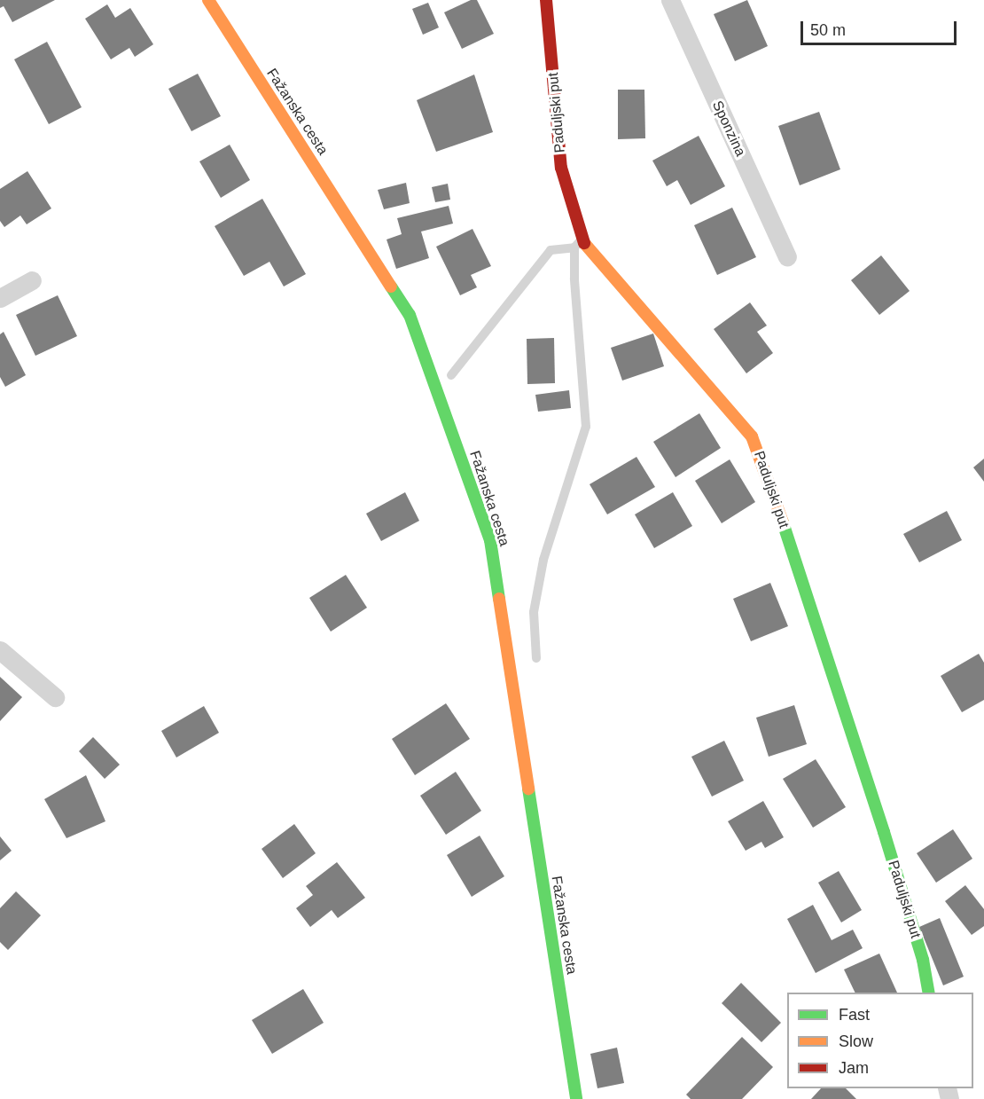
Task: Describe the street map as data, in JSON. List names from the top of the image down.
{
  "streets": {
    "main road": ["Fažanska cesta", "Paduljski put"],
    "street": ["Sponzina"]
  },
  "legend": ["Fast", "Slow", "Jam"],
  "scale_bar": "50 m"
}
